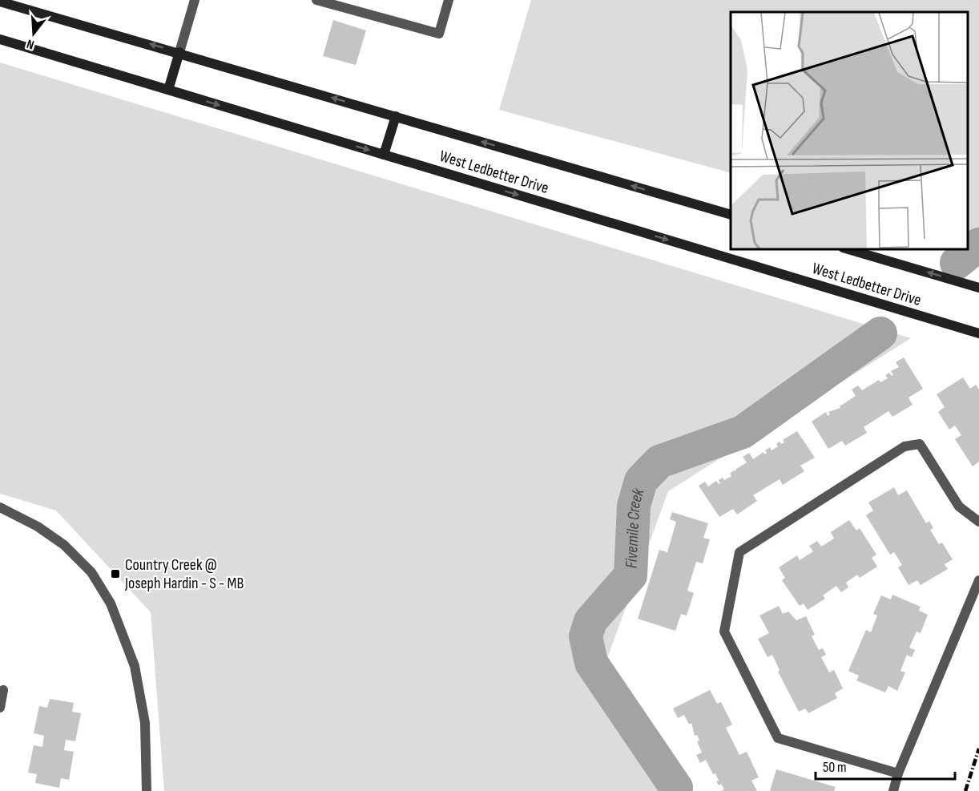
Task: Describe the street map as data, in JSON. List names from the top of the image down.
{
  "streets": {
    "main road": ["West Ledbetter Drive"]
  },
  "water": ["Fivemile Creek"],
  "places": {
    "transit": ["Country Creek @ Joseph Hardin - S - MB"]
  },
  "scale_bar": "50 m",
  "north": "bottom"
}
